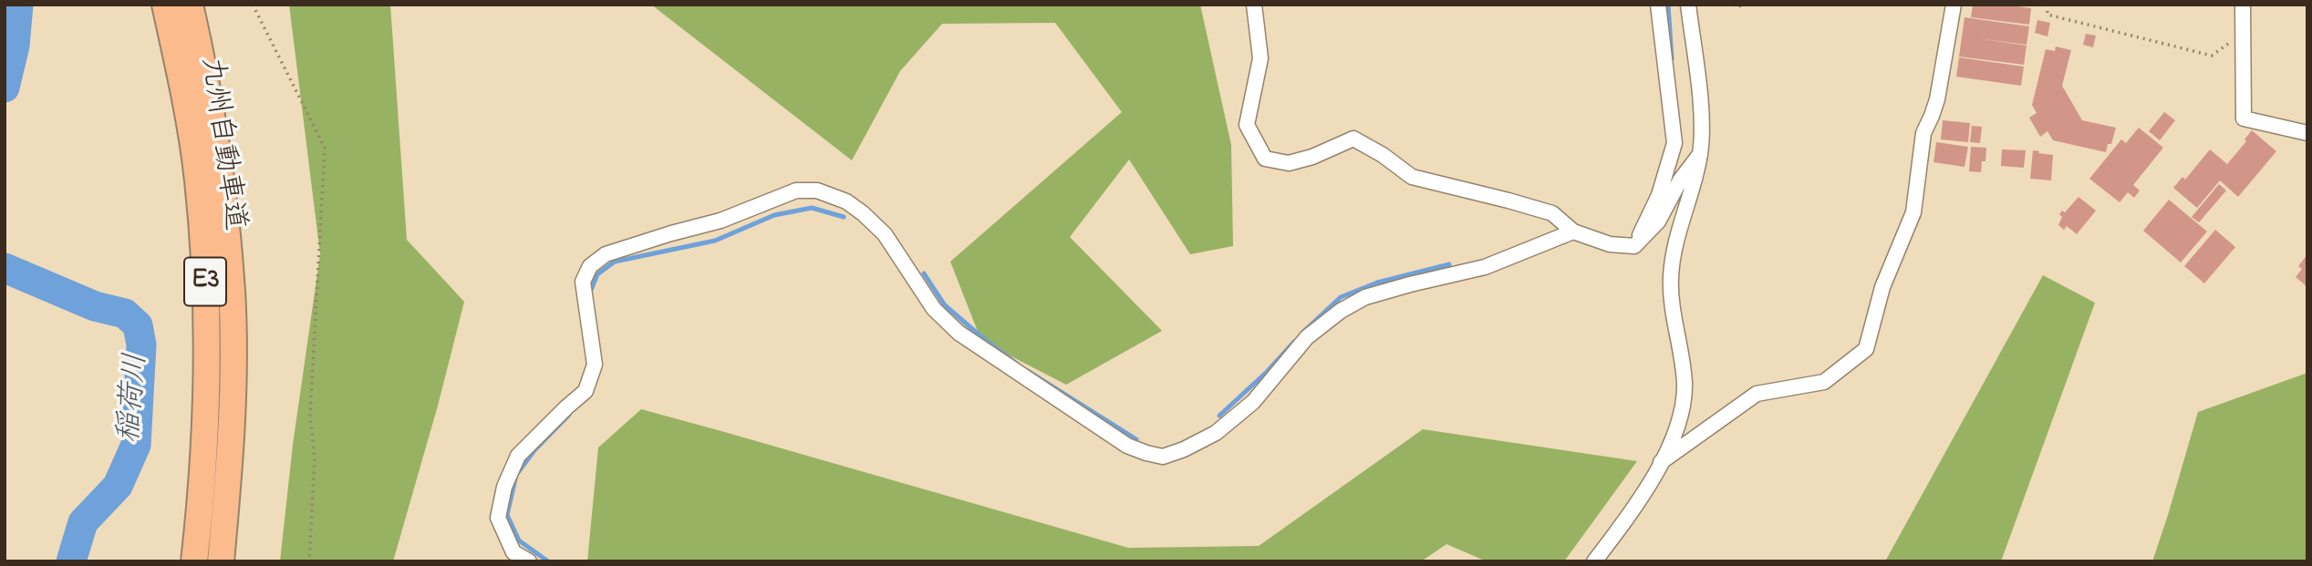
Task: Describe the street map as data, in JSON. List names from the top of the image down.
{
  "streets": {
    "highway": ["九州自動車道", "E3"]
  },
  "water": ["稲荷川"]
}
